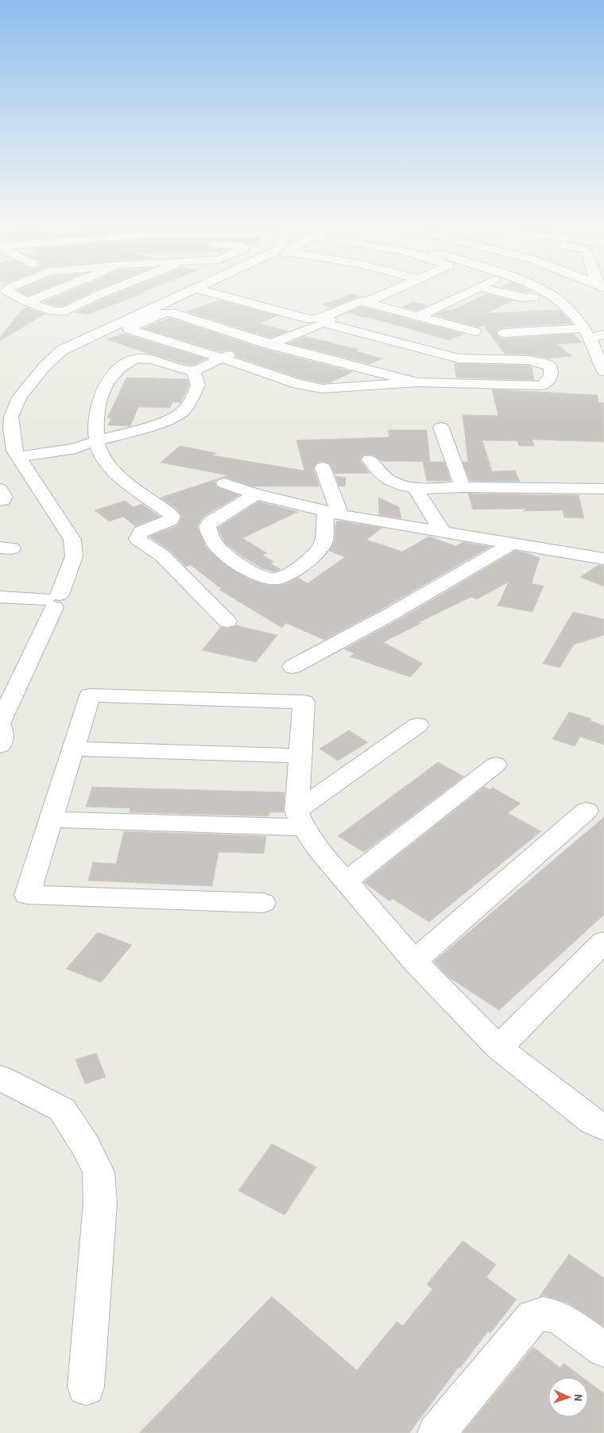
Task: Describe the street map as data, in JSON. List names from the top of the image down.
{
  "north": "right"
}
